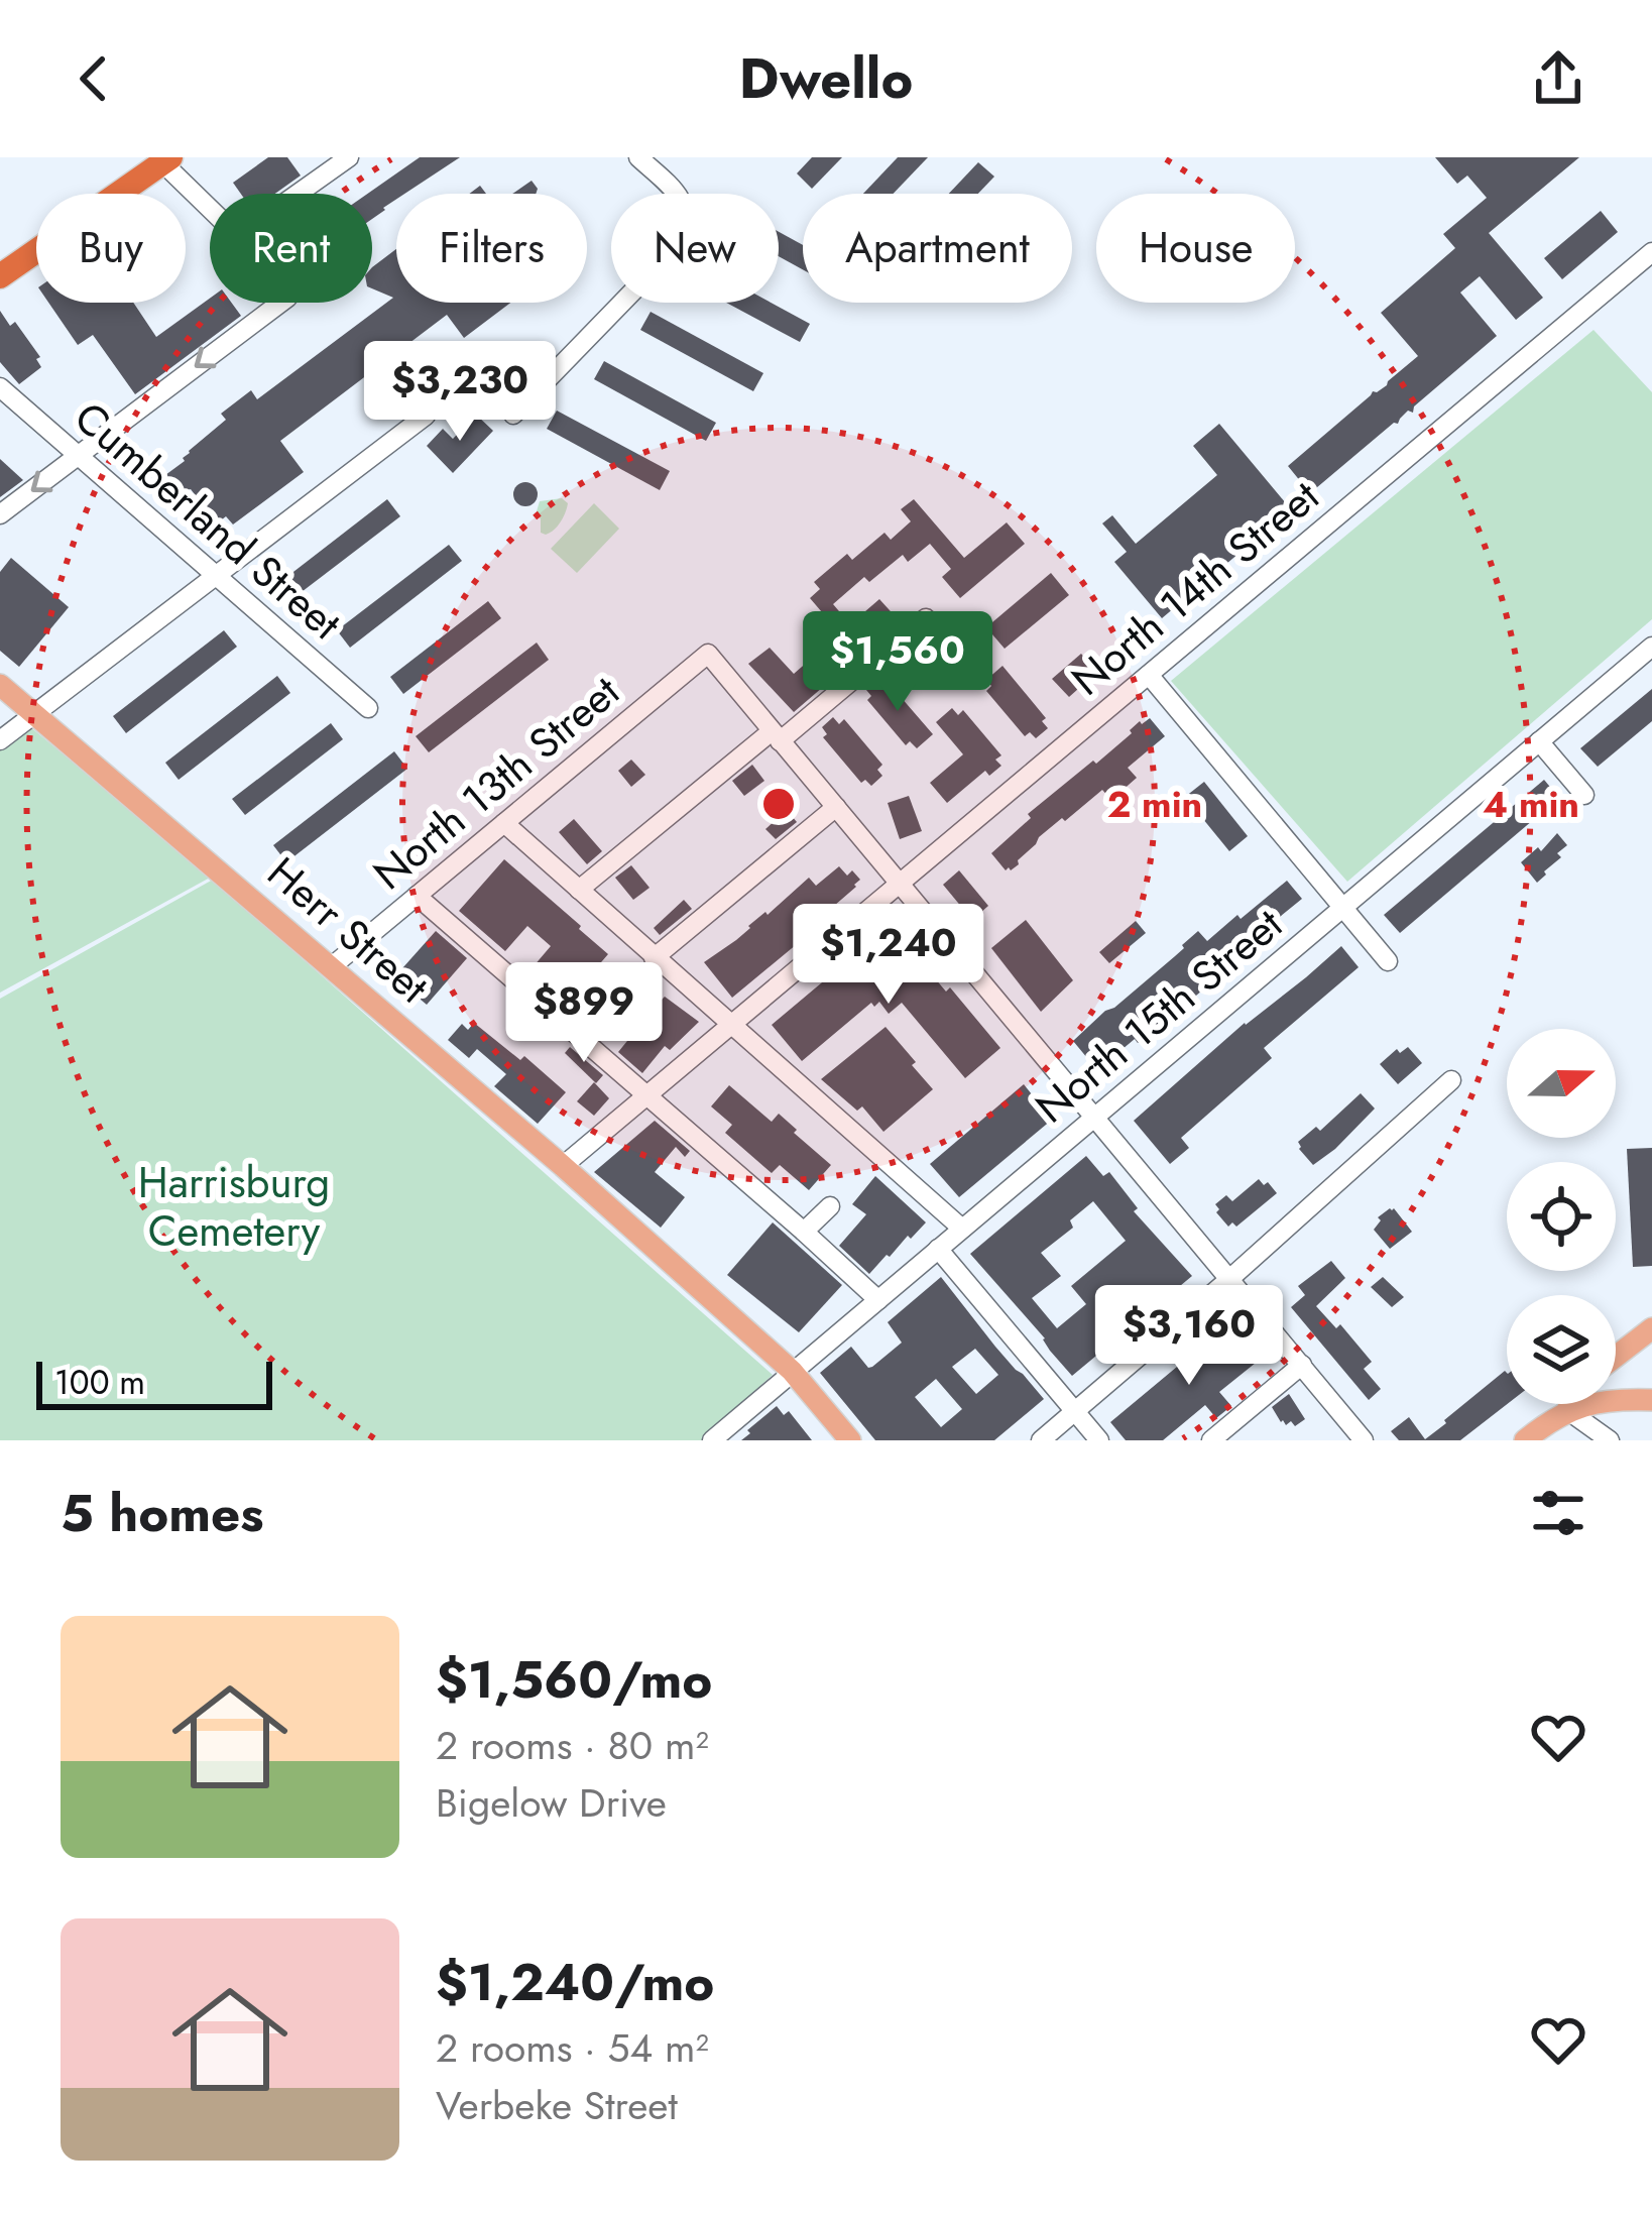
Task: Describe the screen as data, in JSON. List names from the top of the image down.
{
  "streets": {
    "main road": ["Herr Street"],
    "street": [
      "Cumberland Street",
      "North 14th Street",
      "North 13th Street",
      "North 15th Street"
    ]
  },
  "crossings": [
    ["North 14th Street", "Herr Street"],
    ["North 13th Street", "Herr Street"],
    ["Herr Street", "North 15th Street"]
  ],
  "parks": ["Harrisburg Cemetery"],
  "scale_bar": "100 m",
  "north": "right",
  "page": {
    "header": "Dwello",
    "chip": [
      "Buy",
      "Rent",
      "Filters",
      "New",
      "Apartment",
      "House"
    ],
    "price": [
      "$3,230",
      "$1,560",
      "$1,240",
      "$899",
      "$3,160"
    ],
    "scale": "100 m",
    "heading": "5 homes",
    "list": [
      {
        "name": "$1,560/mo",
        "note": "2 rooms · 80 m² · Bigelow Drive"
      },
      {
        "name": "$1,240/mo",
        "note": "2 rooms · 54 m² · Verbeke Street"
      }
    ]
  },
  "rings": ["2 min", "4 min"]
}
